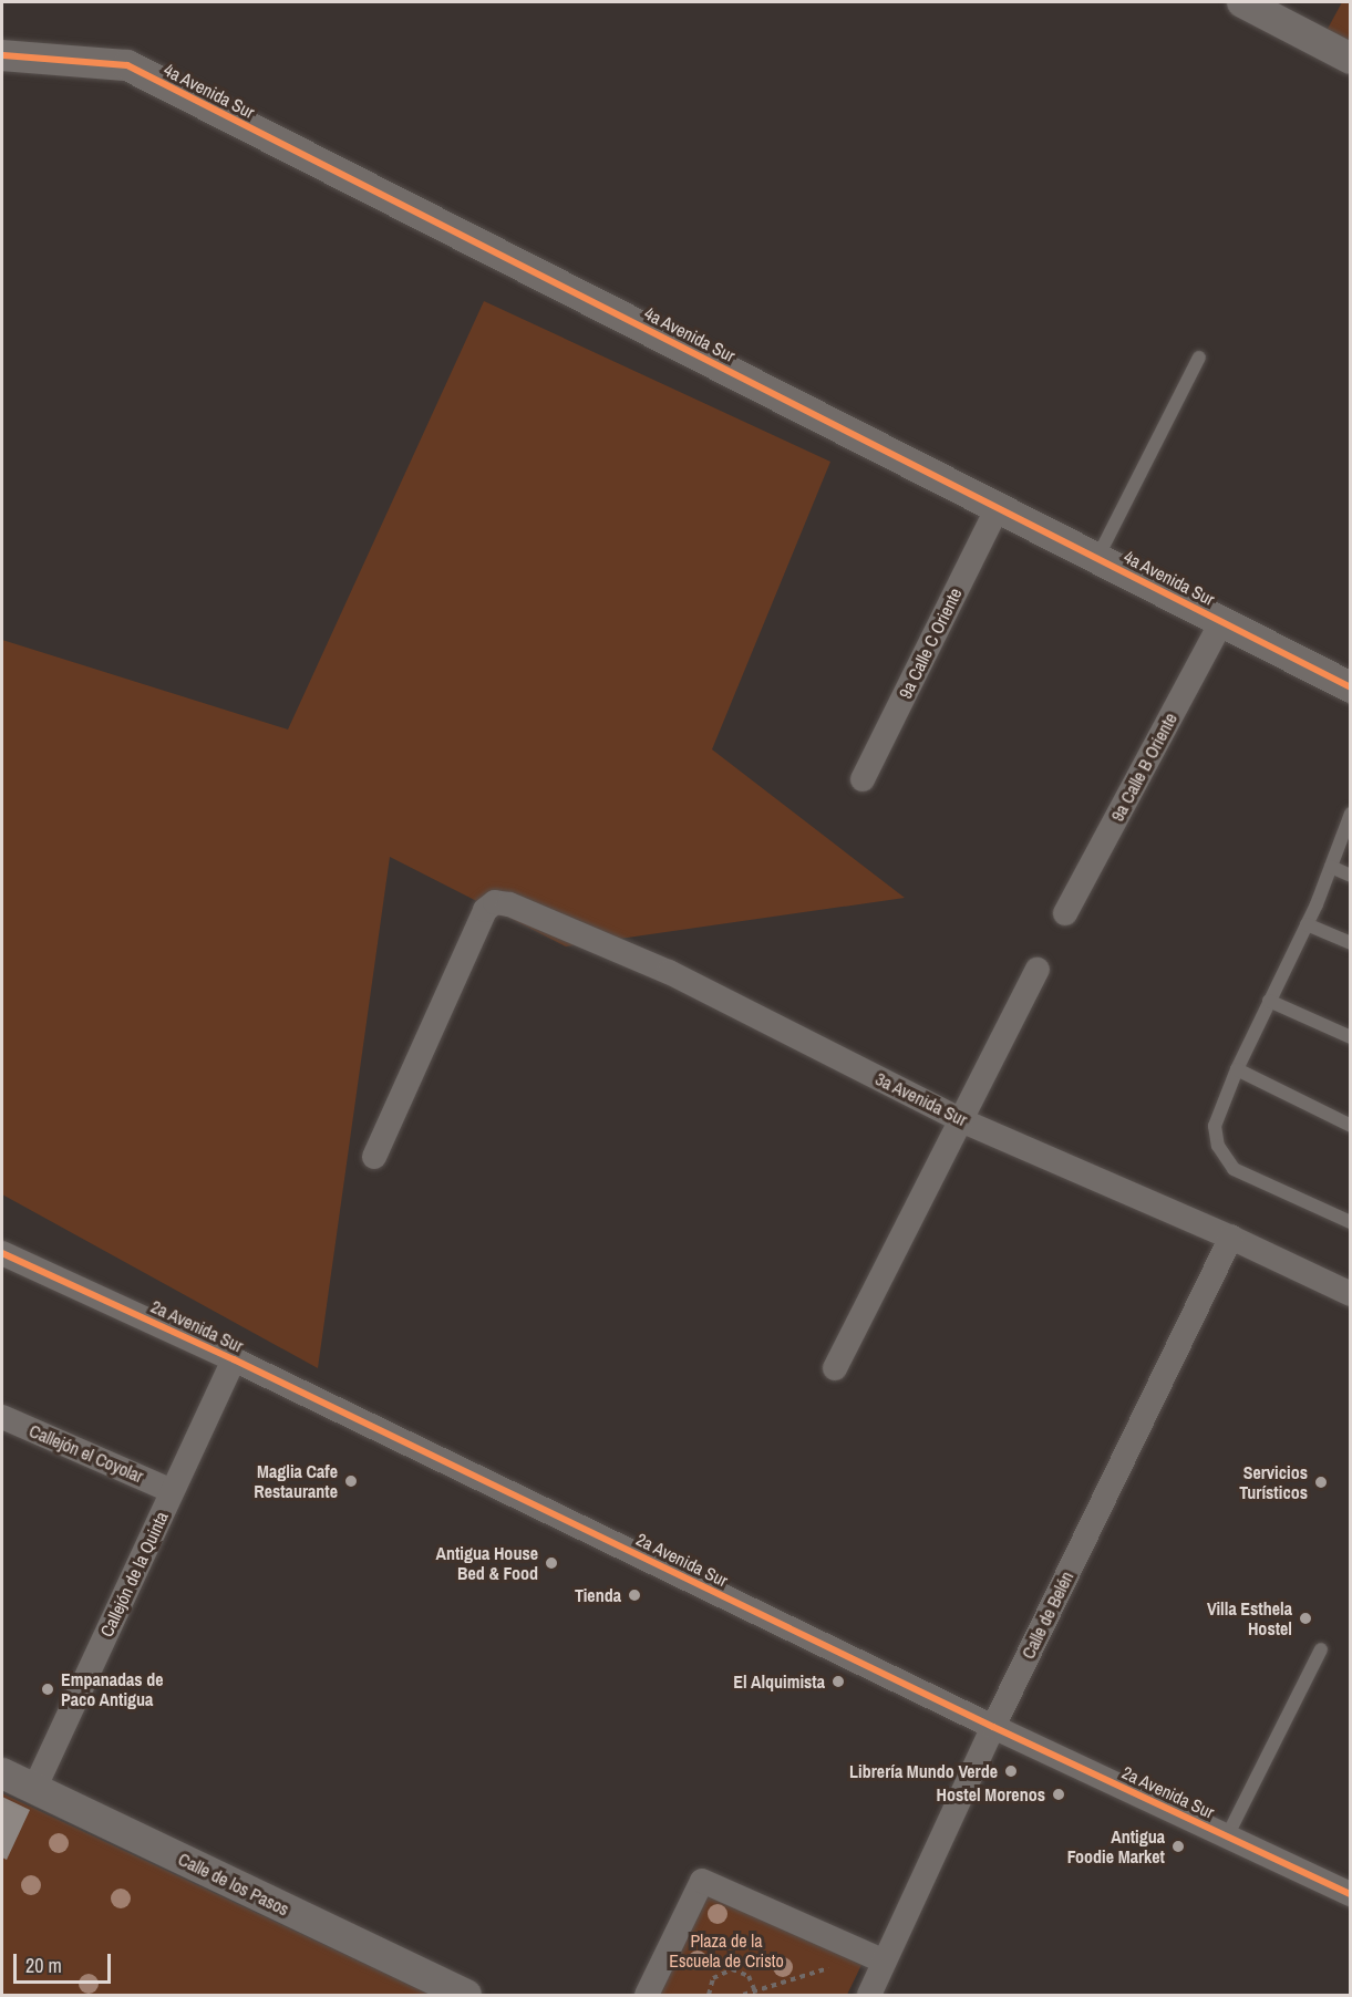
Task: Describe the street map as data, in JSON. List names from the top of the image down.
{
  "streets": {
    "street": [
      "4a Avenida Sur",
      "9a Calle C Oriente",
      "9a Calle B Oriente",
      "3a Avenida Sur",
      "2a Avenida Sur",
      "Callejón el Coyolar",
      "Callejón de la Quinta",
      "Calle de Belén",
      "Calle de los Pasos"
    ]
  },
  "crossings": [
    ["4a Avenida Sur", "9a Calle C Oriente"],
    ["4a Avenida Sur", "9a Calle B Oriente"],
    ["3a Avenida Sur", "Calle de Belén"],
    ["2a Avenida Sur", "Callejón de la Quinta"],
    ["2a Avenida Sur", "Calle de Belén"],
    ["Callejón el Coyolar", "Callejón de la Quinta"],
    ["Callejón de la Quinta", "Calle de los Pasos"]
  ],
  "parks": ["Plaza de la Escuela de Cristo"],
  "places": [
    "Maglia Cafe Restaurante",
    "Servicios Turísticos",
    "Antigua House Bed & Food",
    "Tienda",
    "Villa Esthela Hostel",
    "El Alquimista",
    "Empanadas de Paco Antigua",
    "Librería Mundo Verde",
    "Hostel Morenos",
    "Antigua Foodie Market"
  ],
  "scale_bar": "20 m"
}
